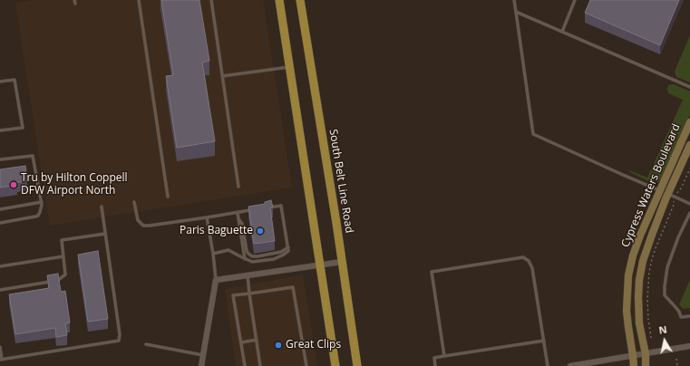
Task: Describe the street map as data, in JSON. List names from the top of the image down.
{
  "streets": {
    "main road": ["South Belt Line Road"],
    "street": ["Cypress Waters Boulevard"]
  },
  "places": ["Tru by Hilton Coppell DFW Airport North", "Paris Baguette", "Great Clips"],
  "north": "top"
}
